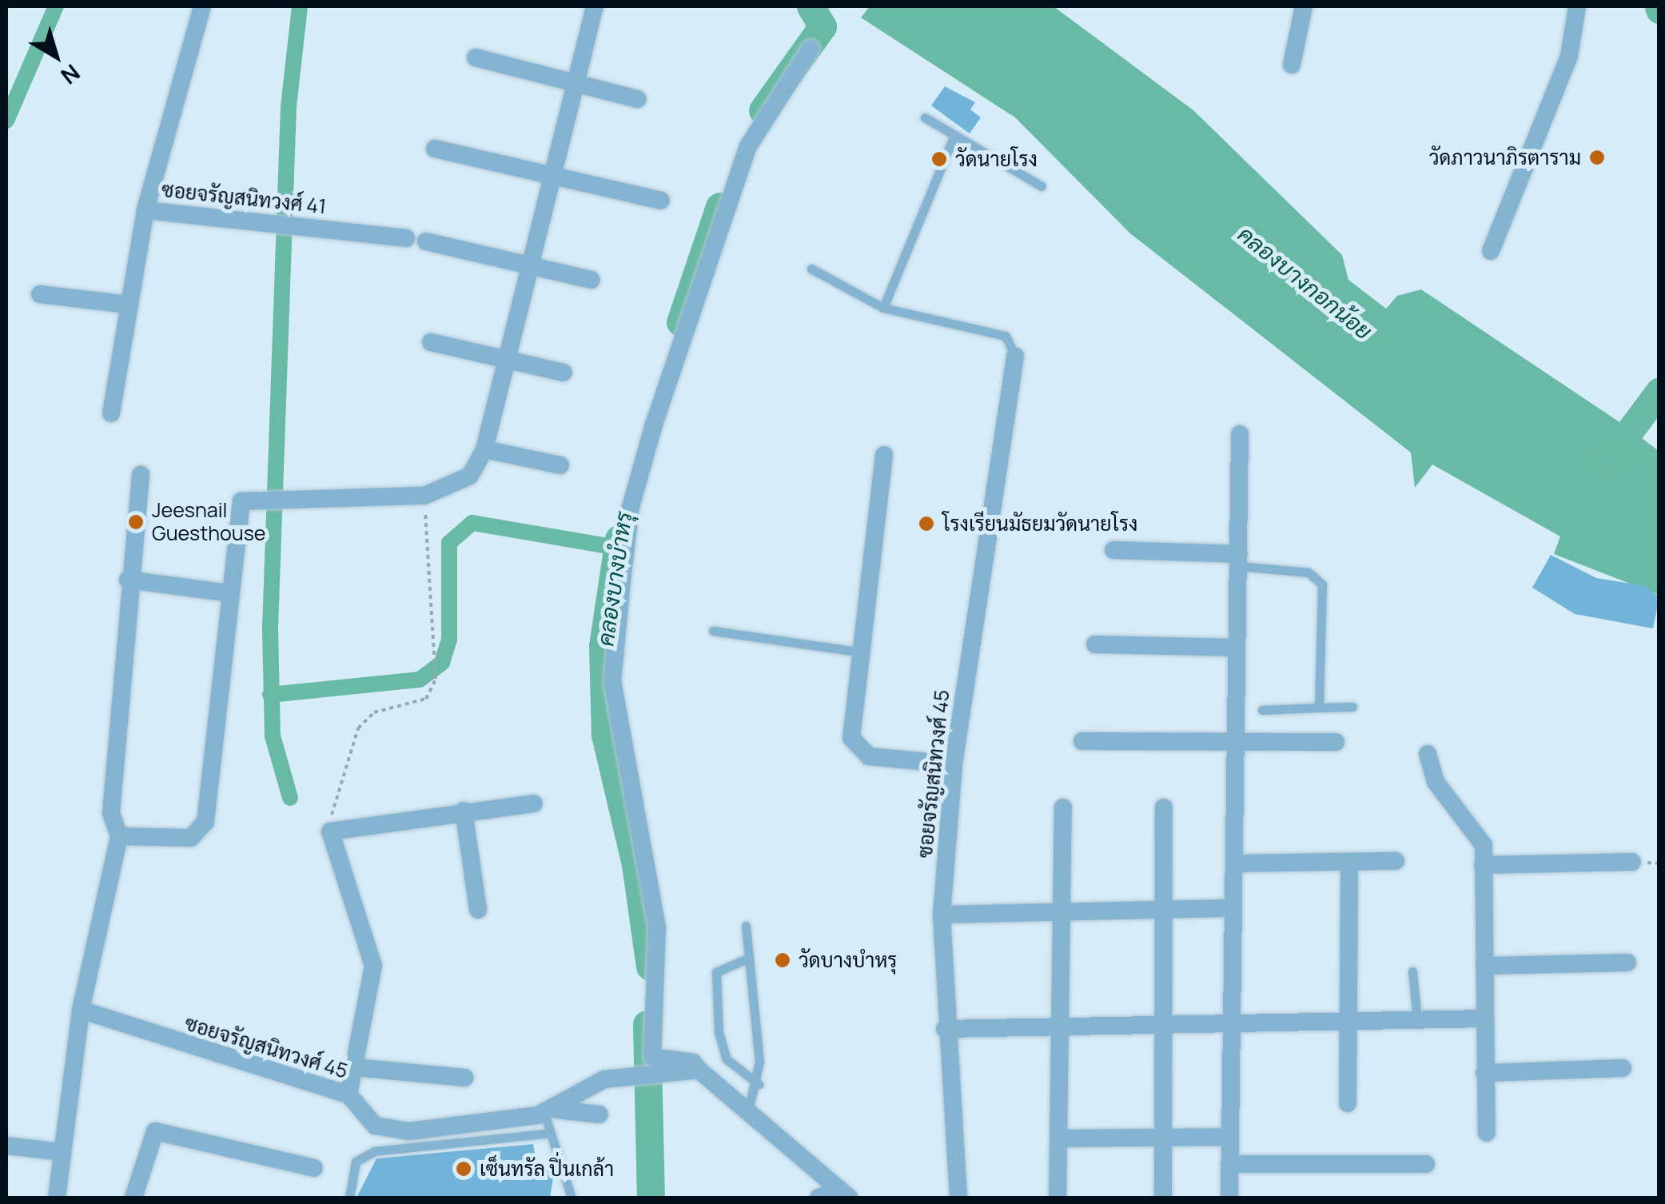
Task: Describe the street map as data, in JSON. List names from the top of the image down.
{
  "streets": {
    "street": ["ซอยจรัญสนิทวงศ์ 41", "ซอยจรัญสนิทวงศ์ 45"]
  },
  "water": ["คลองบางกอกน้อย", "คลองบางบำหรุ"],
  "places": [
    "วัดภาวนาภิรตาราม",
    "วัดนายโรง",
    "Jeesnail Guesthouse",
    "โรงเรียนมัธยมวัดนายโรง",
    "วัดบางบำหรุ",
    "เซ็นทรัล ปิ่นเกล้า"
  ],
  "north": "bottom right"
}
